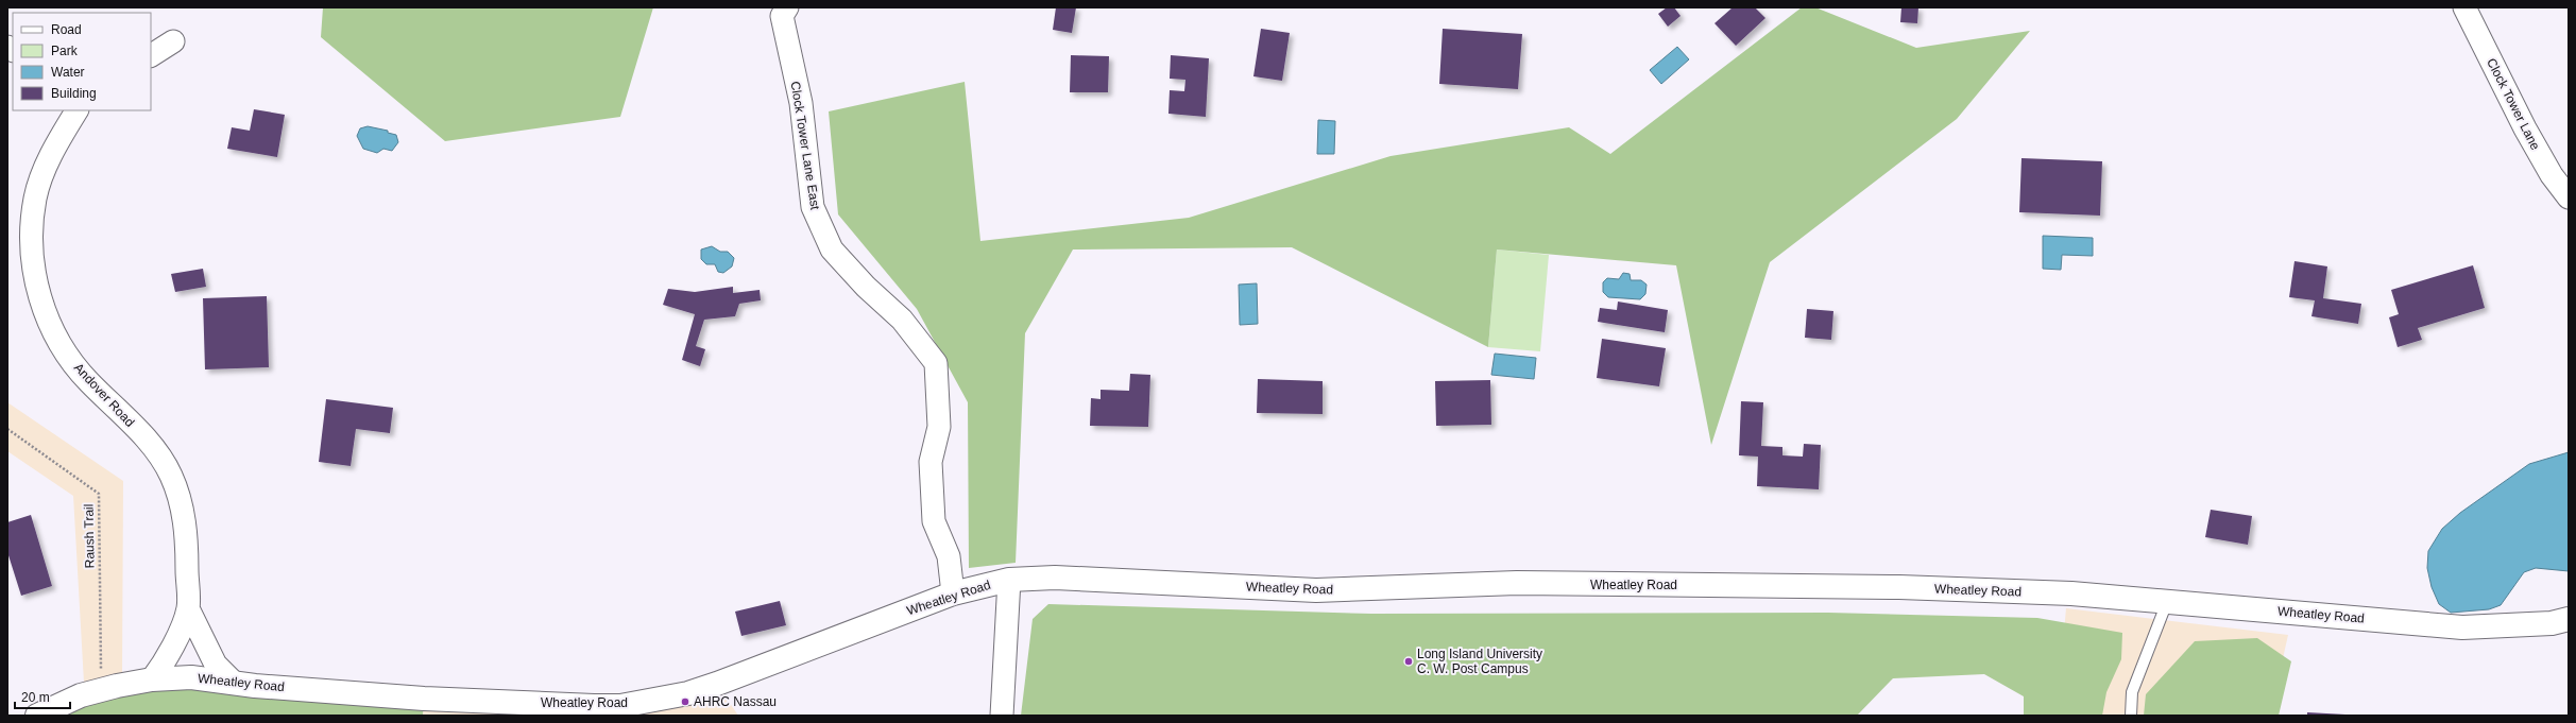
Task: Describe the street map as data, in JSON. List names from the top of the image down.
{
  "streets": {
    "main road": ["Wheatley Road"],
    "street": ["Clock Tower Lane", "Clock Tower Lane East", "Andover Road"],
    "path": ["Raush Trail"]
  },
  "crossings": [
    ["Clock Tower Lane East", "Wheatley Road"],
    ["Andover Road", "Wheatley Road"],
    ["Raush Trail", "Wheatley Road"]
  ],
  "places": ["Long Island University C. W. Post Campus", "AHRC Nassau"],
  "legend": [
    "Road",
    "Park",
    "Water",
    "Building"
  ],
  "scale_bar": "20 m"
}
